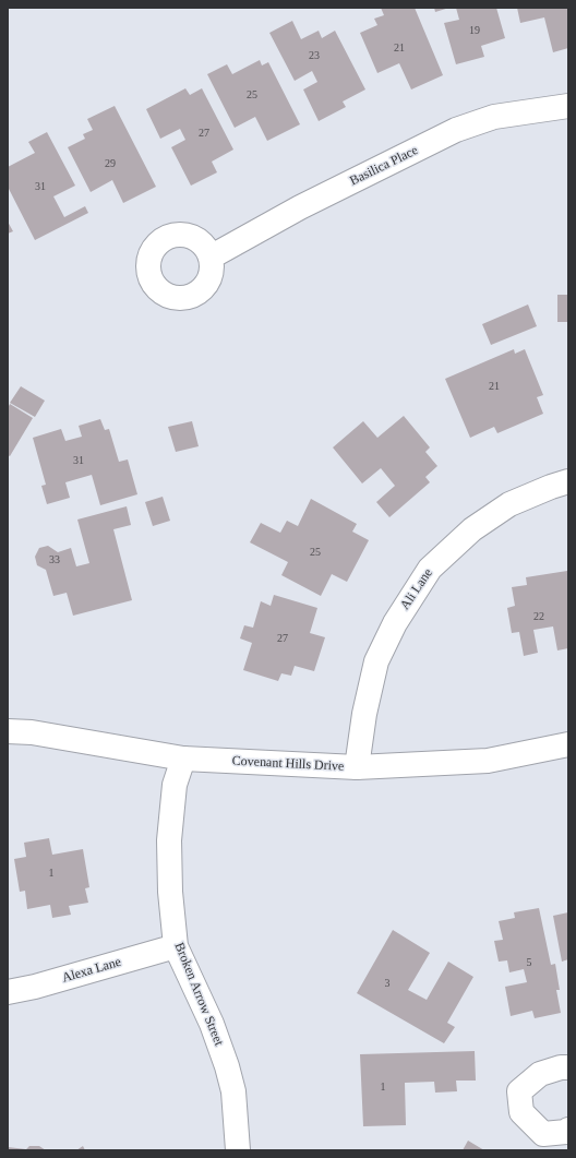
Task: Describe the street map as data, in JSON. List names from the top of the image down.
{
  "streets": {
    "street": [
      "Basilica Place",
      "Ali Lane",
      "Covenant Hills Drive",
      "Alexa Lane",
      "Broken Arrow Street"
    ]
  },
  "crossings": [
    ["Ali Lane", "Covenant Hills Drive"],
    ["Covenant Hills Drive", "Broken Arrow Street"],
    ["Alexa Lane", "Broken Arrow Street"]
  ],
  "house_numbers": [
    "19",
    "21",
    "23",
    "25",
    "27",
    "29",
    "31",
    "21",
    "31",
    "25",
    "33",
    "22",
    "27",
    "1",
    "5",
    "3",
    "1"
  ]
}
